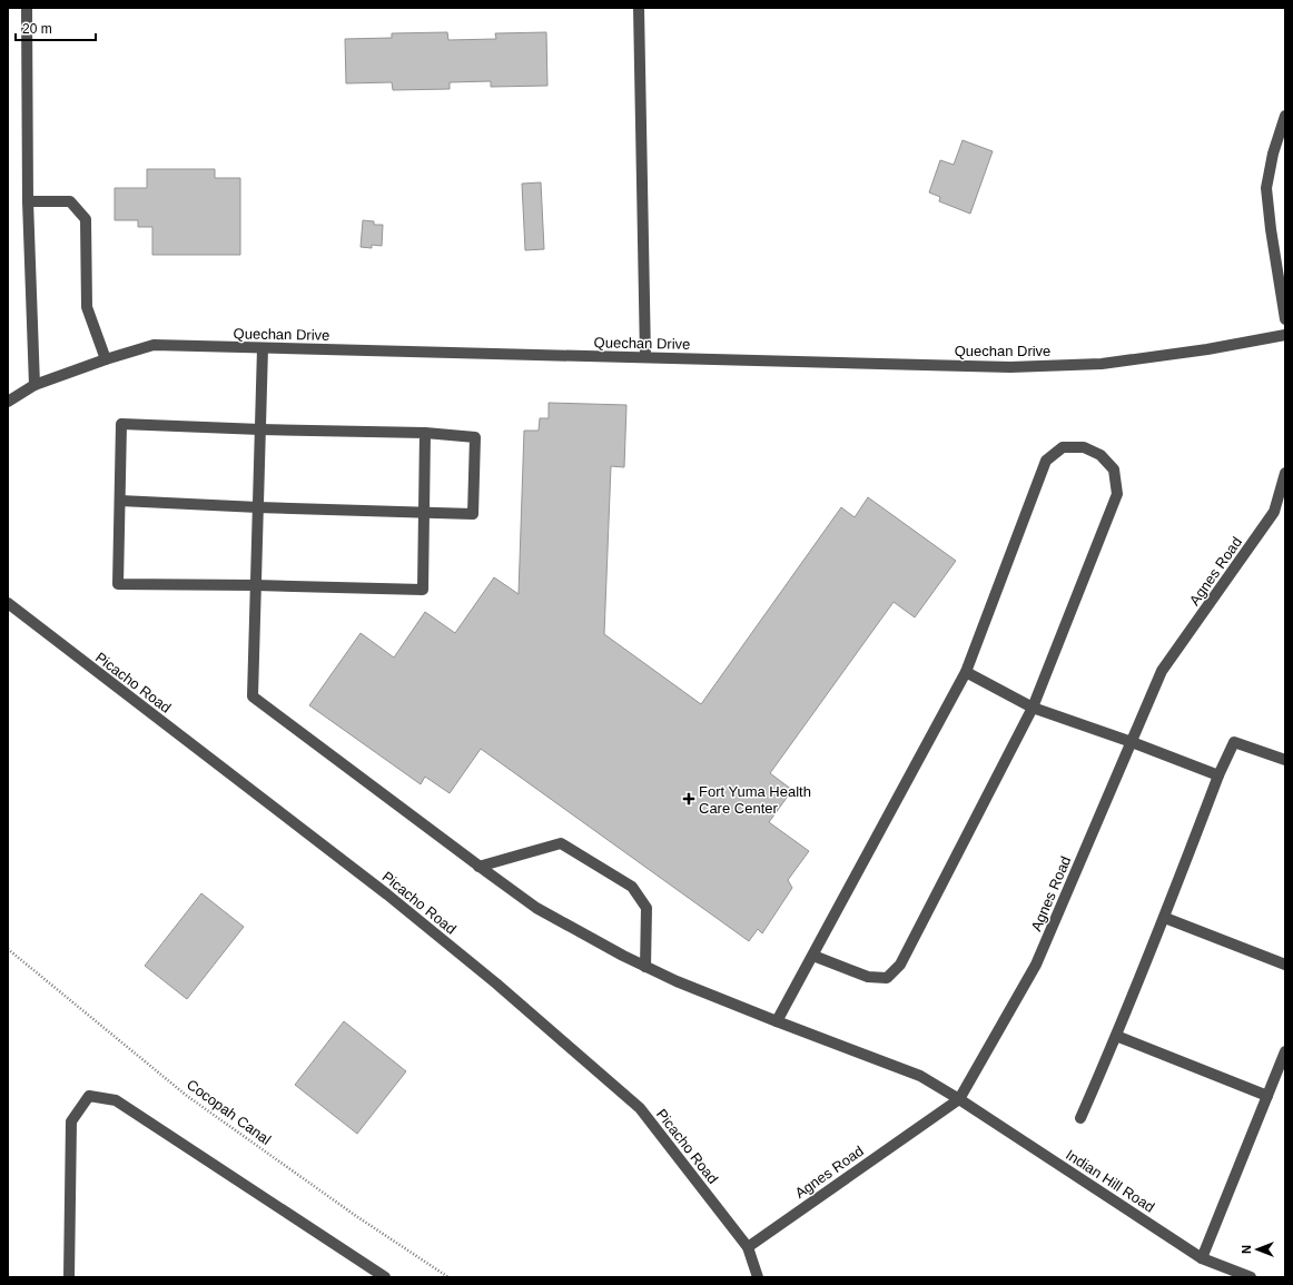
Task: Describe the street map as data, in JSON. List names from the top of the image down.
{
  "streets": {
    "street": [
      "Quechan Drive",
      "Agnes Road",
      "Picacho Road",
      "Indian Hill Road"
    ],
    "path": ["Cocopah Canal"]
  },
  "crossings": [
    ["Agnes Road", "Picacho Road"],
    ["Agnes Road", "Indian Hill Road"]
  ],
  "places": {
    "health": ["Fort Yuma Health Care Center"]
  },
  "scale_bar": "20 m",
  "north": "left"
}
